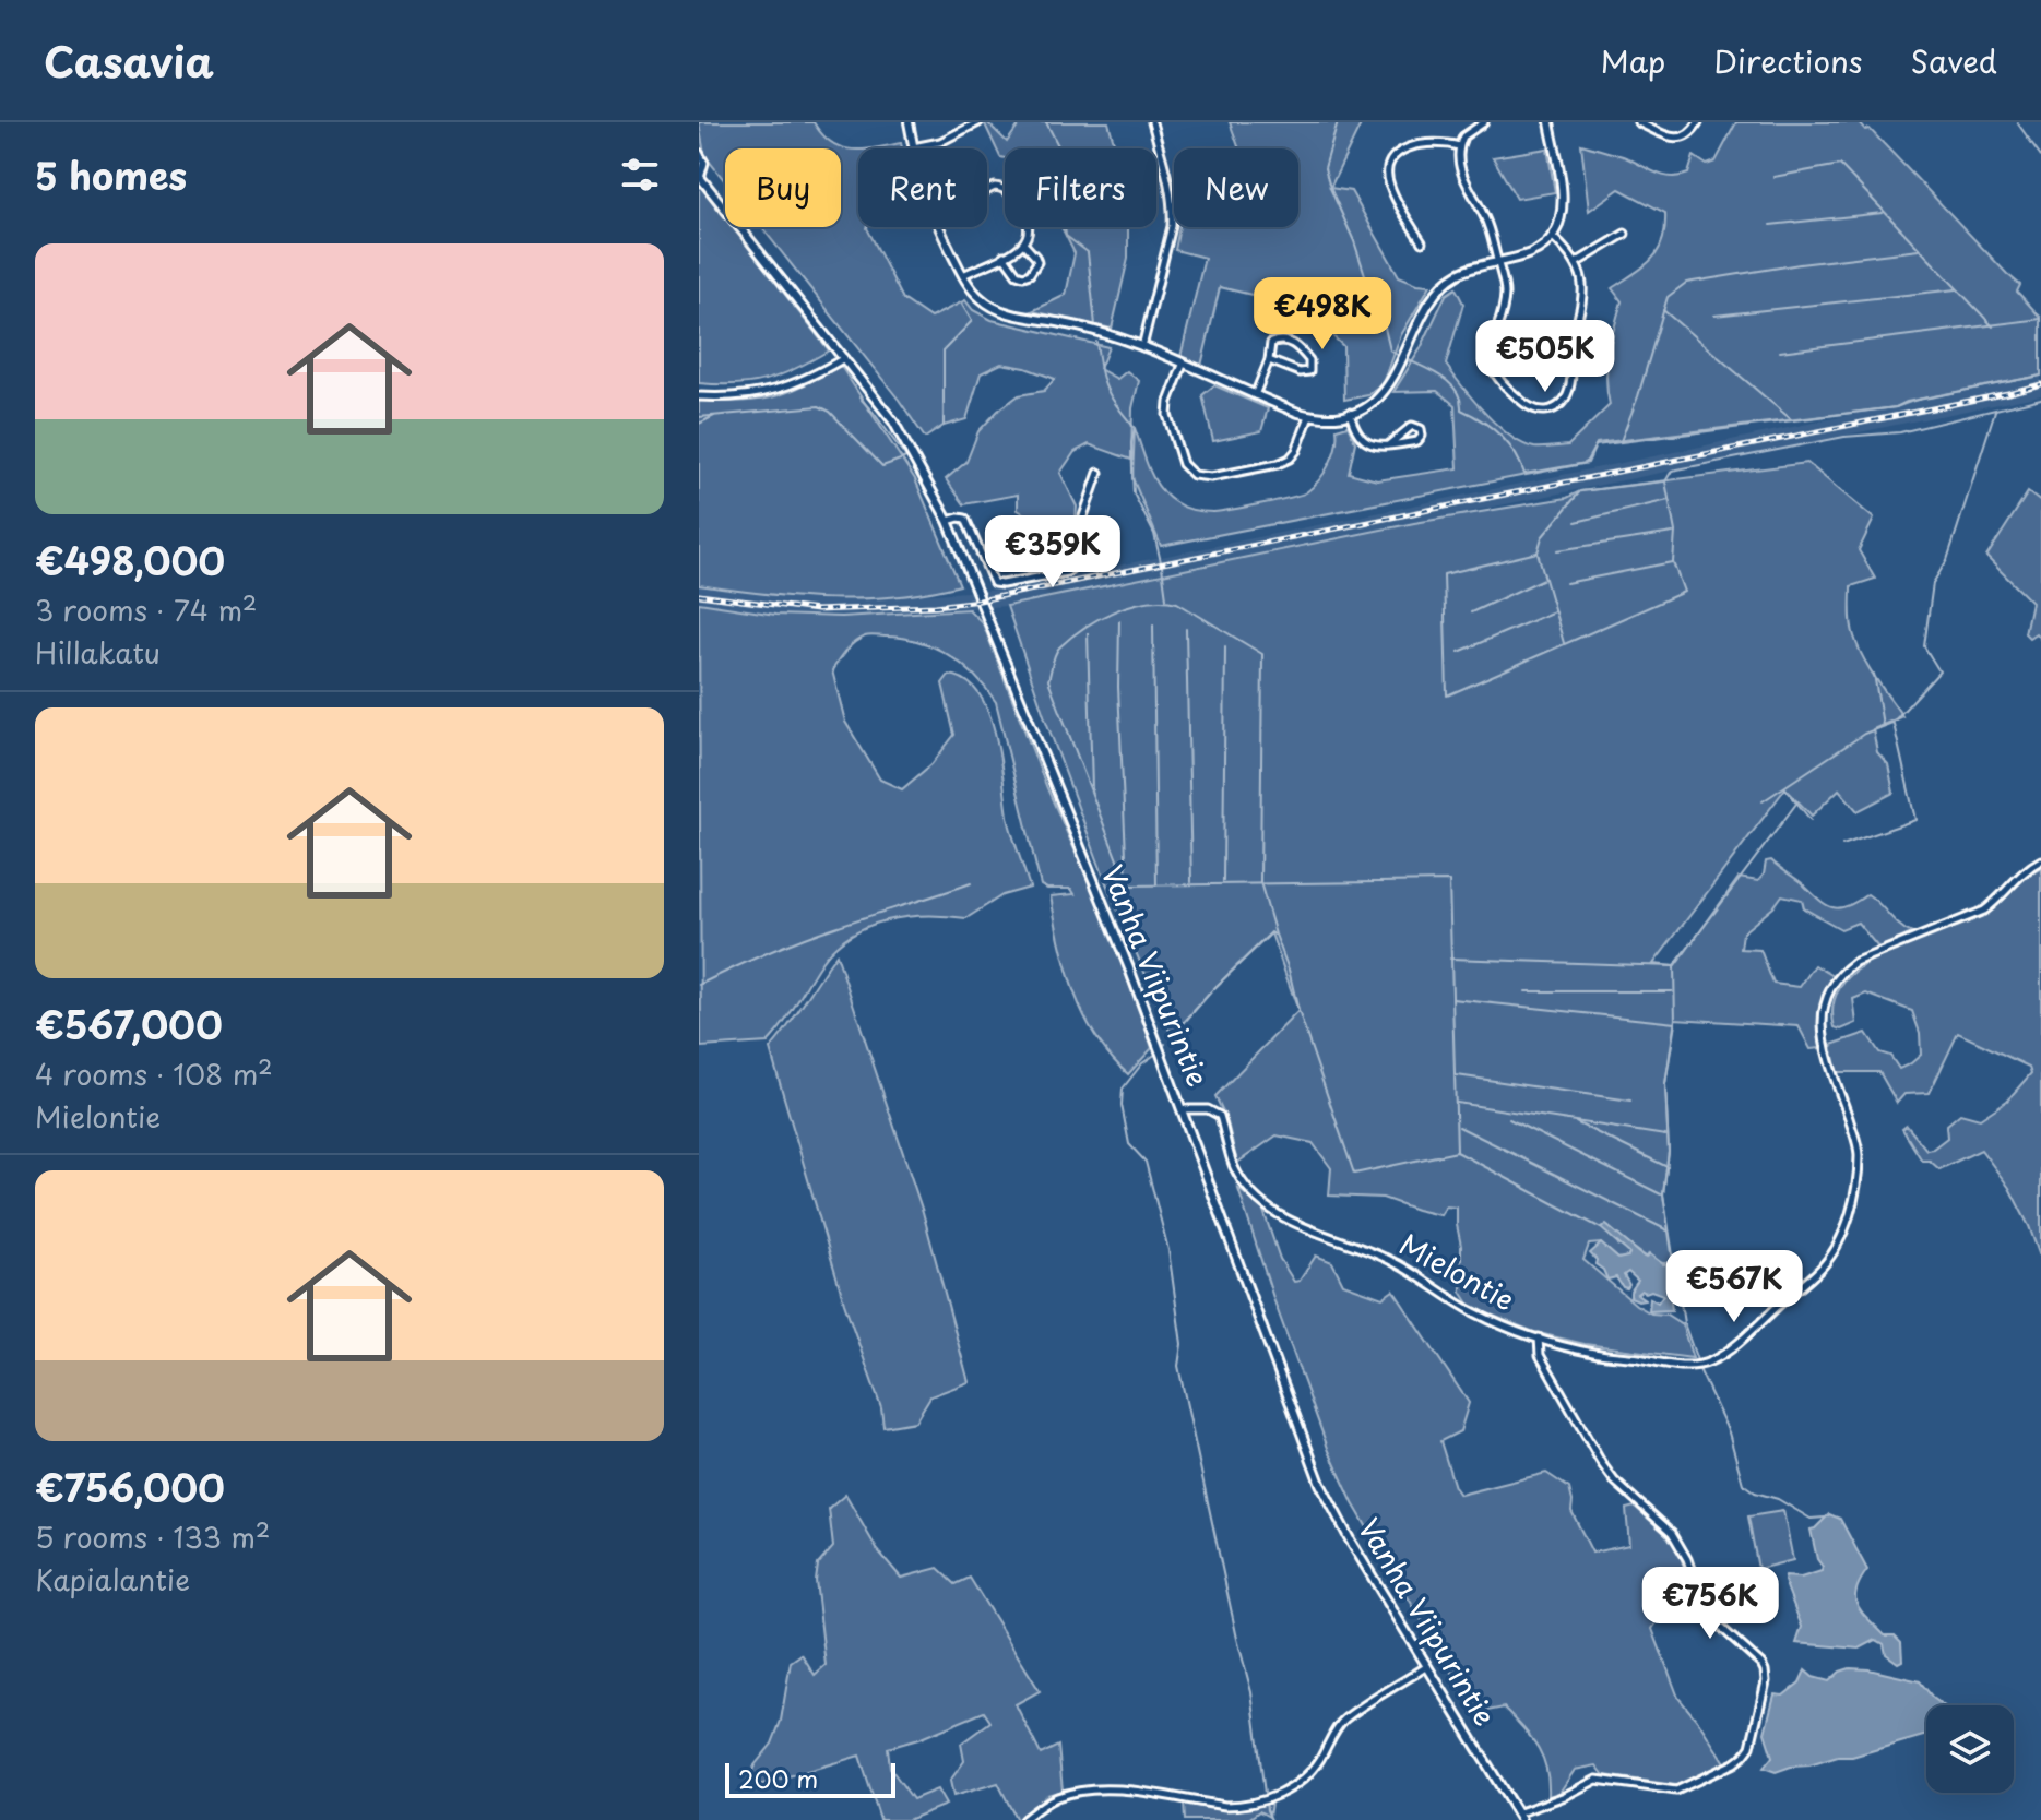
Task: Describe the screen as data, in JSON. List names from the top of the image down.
{
  "streets": {
    "street": ["Vanha Viipurintie", "Mielontie"]
  },
  "crossings": [
    ["Vanha Viipurintie", "Mielontie"]
  ],
  "scale_bar": "200 m",
  "page": {
    "header": "Casavia",
    "nav": ["Map", "Directions", "Saved"],
    "heading": "5 homes",
    "chip": [
      "Buy",
      "Rent",
      "Filters",
      "New"
    ],
    "list": [
      {
        "name": "€498,000",
        "note": "3 rooms · 74 m² · Hillakatu"
      },
      {
        "name": "€567,000",
        "note": "4 rooms · 108 m² · Mielontie"
      },
      {
        "name": "€756,000",
        "note": "5 rooms · 133 m² · Kapialantie"
      }
    ],
    "price": [
      "€498K",
      "€505K",
      "€359K",
      "€567K",
      "€756K"
    ],
    "scale": "200 m"
  }
}
